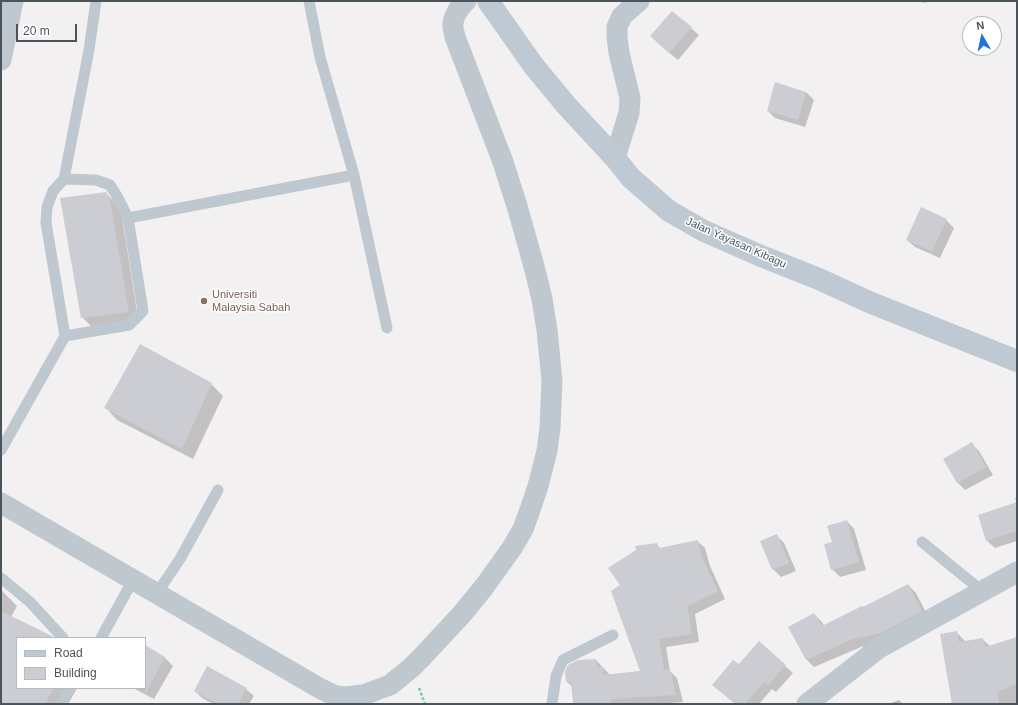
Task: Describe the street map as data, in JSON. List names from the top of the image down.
{
  "streets": {
    "street": ["Jalan Yayasan Kibagu"]
  },
  "places": ["Universiti Malaysia Sabah"],
  "legend": ["Road", "Building"],
  "scale_bar": "20 m",
  "north": "top"
}
